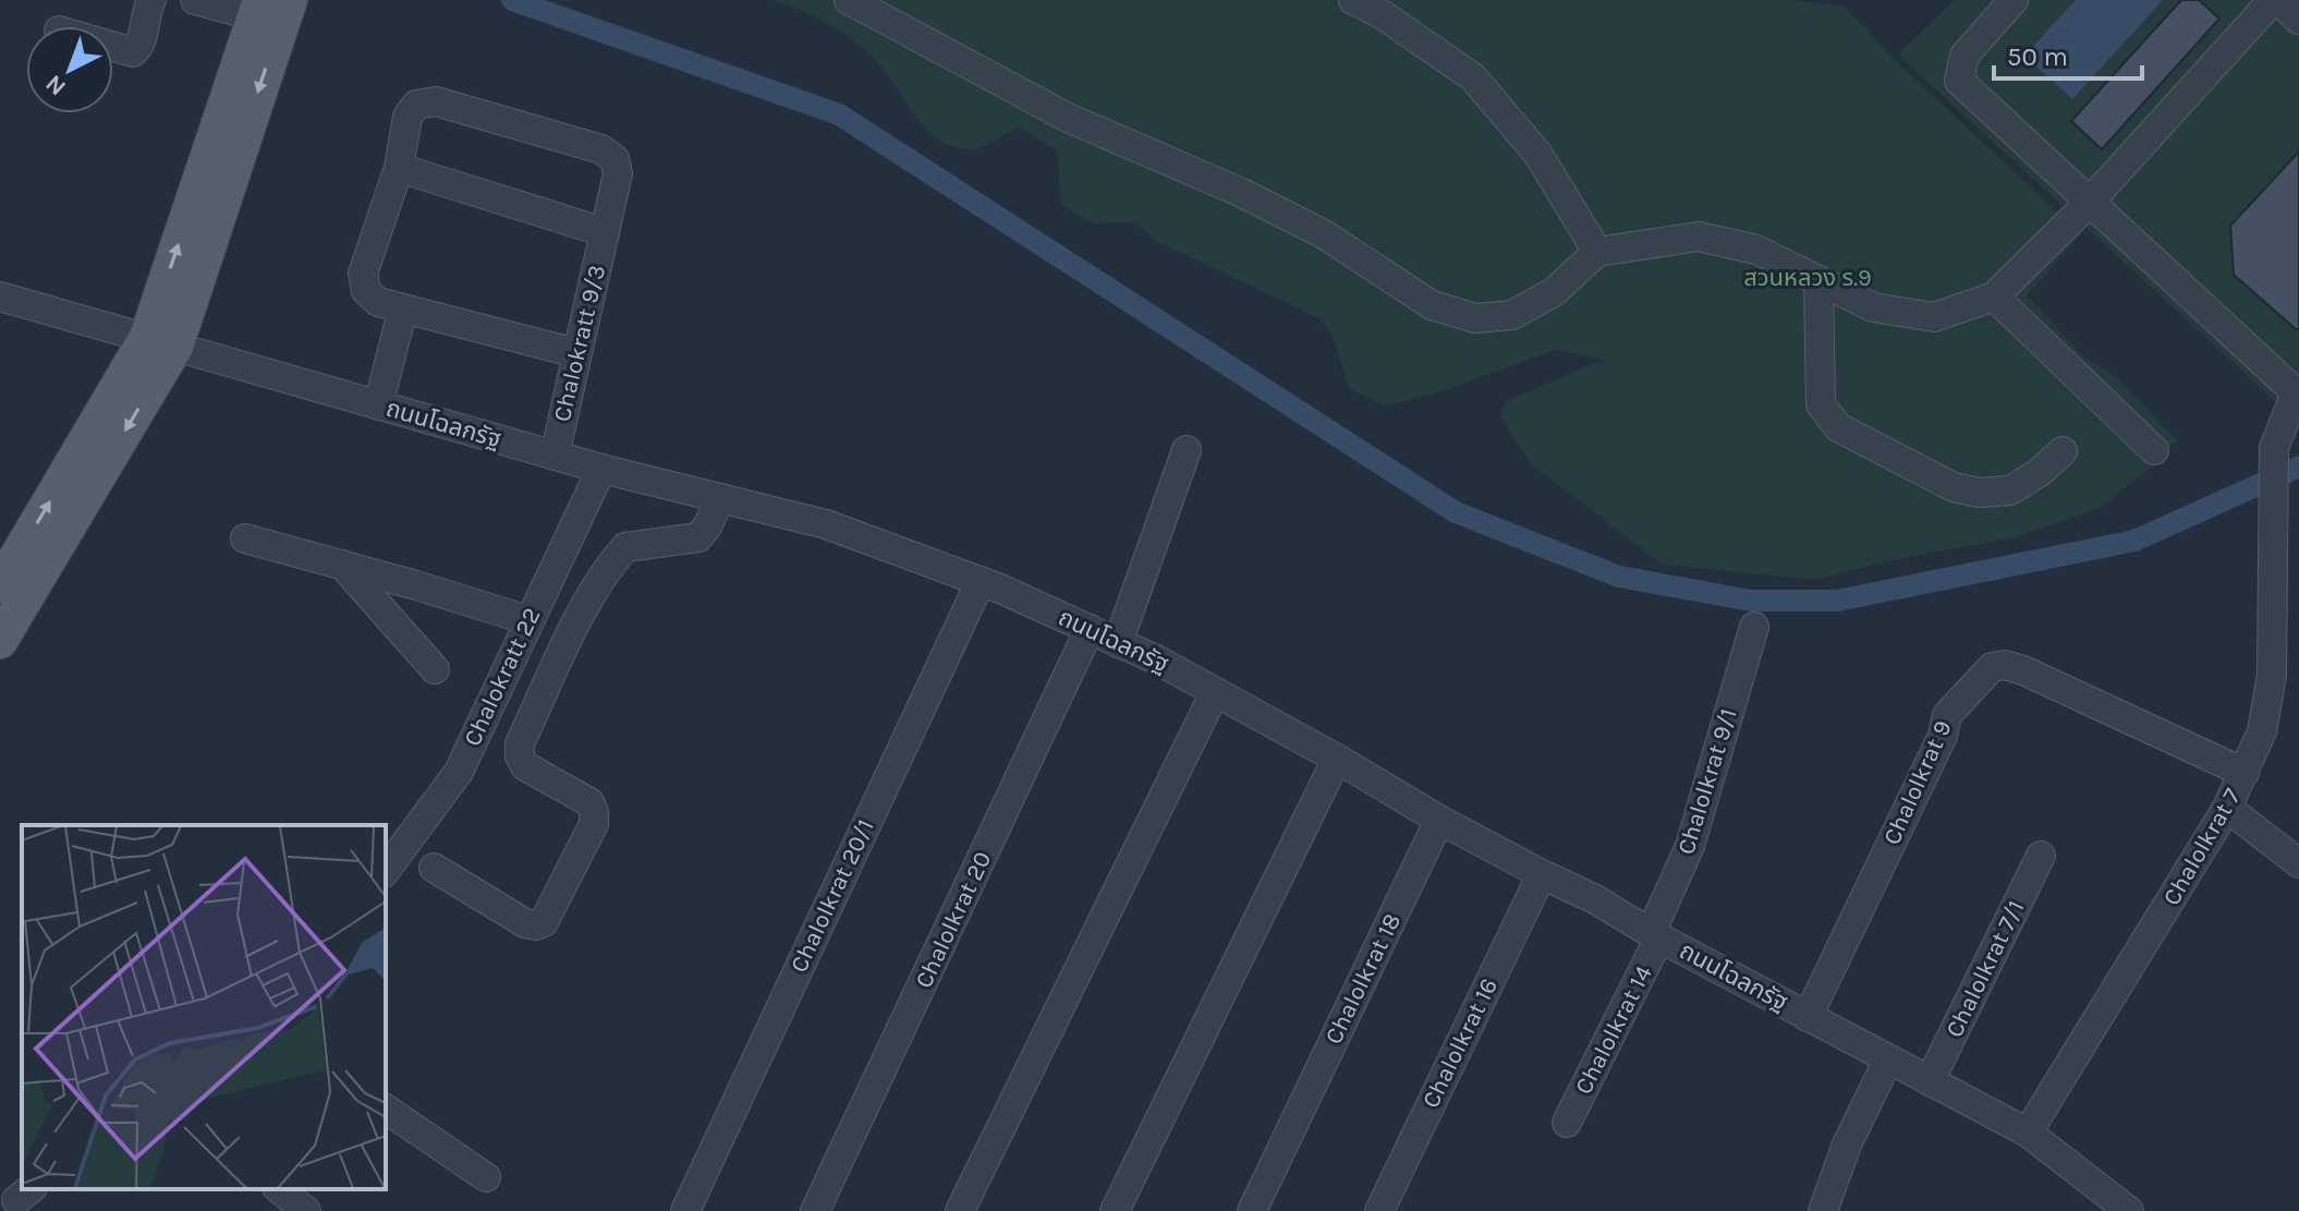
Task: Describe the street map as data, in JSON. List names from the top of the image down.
{
  "streets": {
    "street": [
      "Chalokratt 9/3",
      "ถนนโฉลกรัฐ",
      "Chalokratt 22",
      "Chalolkrat 9/1",
      "Chalolkrat 9",
      "Chalolkrat 7",
      "Chalolkrat 20/1",
      "Chalolkrat 20",
      "Chalolkrat 7/1",
      "Chalolkrat 18",
      "Chalolkrat 14",
      "Chalolkrat 16"
    ]
  },
  "crossings": [
    ["Chalokratt 9/3", "ถนนโฉลกรัฐ"],
    ["ถนนโฉลกรัฐ", "Chalokratt 22"],
    ["ถนนโฉลกรัฐ", "Chalolkrat 9/1"],
    ["ถนนโฉลกรัฐ", "Chalolkrat 9"],
    ["ถนนโฉลกรัฐ", "Chalolkrat 7"],
    ["ถนนโฉลกรัฐ", "Chalolkrat 20/1"],
    ["ถนนโฉลกรัฐ", "Chalolkrat 20"],
    ["ถนนโฉลกรัฐ", "Chalolkrat 7/1"],
    ["ถนนโฉลกรัฐ", "Chalolkrat 18"],
    ["ถนนโฉลกรัฐ", "Chalolkrat 14"],
    ["ถนนโฉลกรัฐ", "Chalolkrat 16"],
    ["Chalolkrat 9/1", "Chalolkrat 14"],
    ["Chalolkrat 9", "Chalolkrat 7"]
  ],
  "parks": ["สวนหลวง ร.9"],
  "scale_bar": "50 m",
  "north": "bottom left"
}
